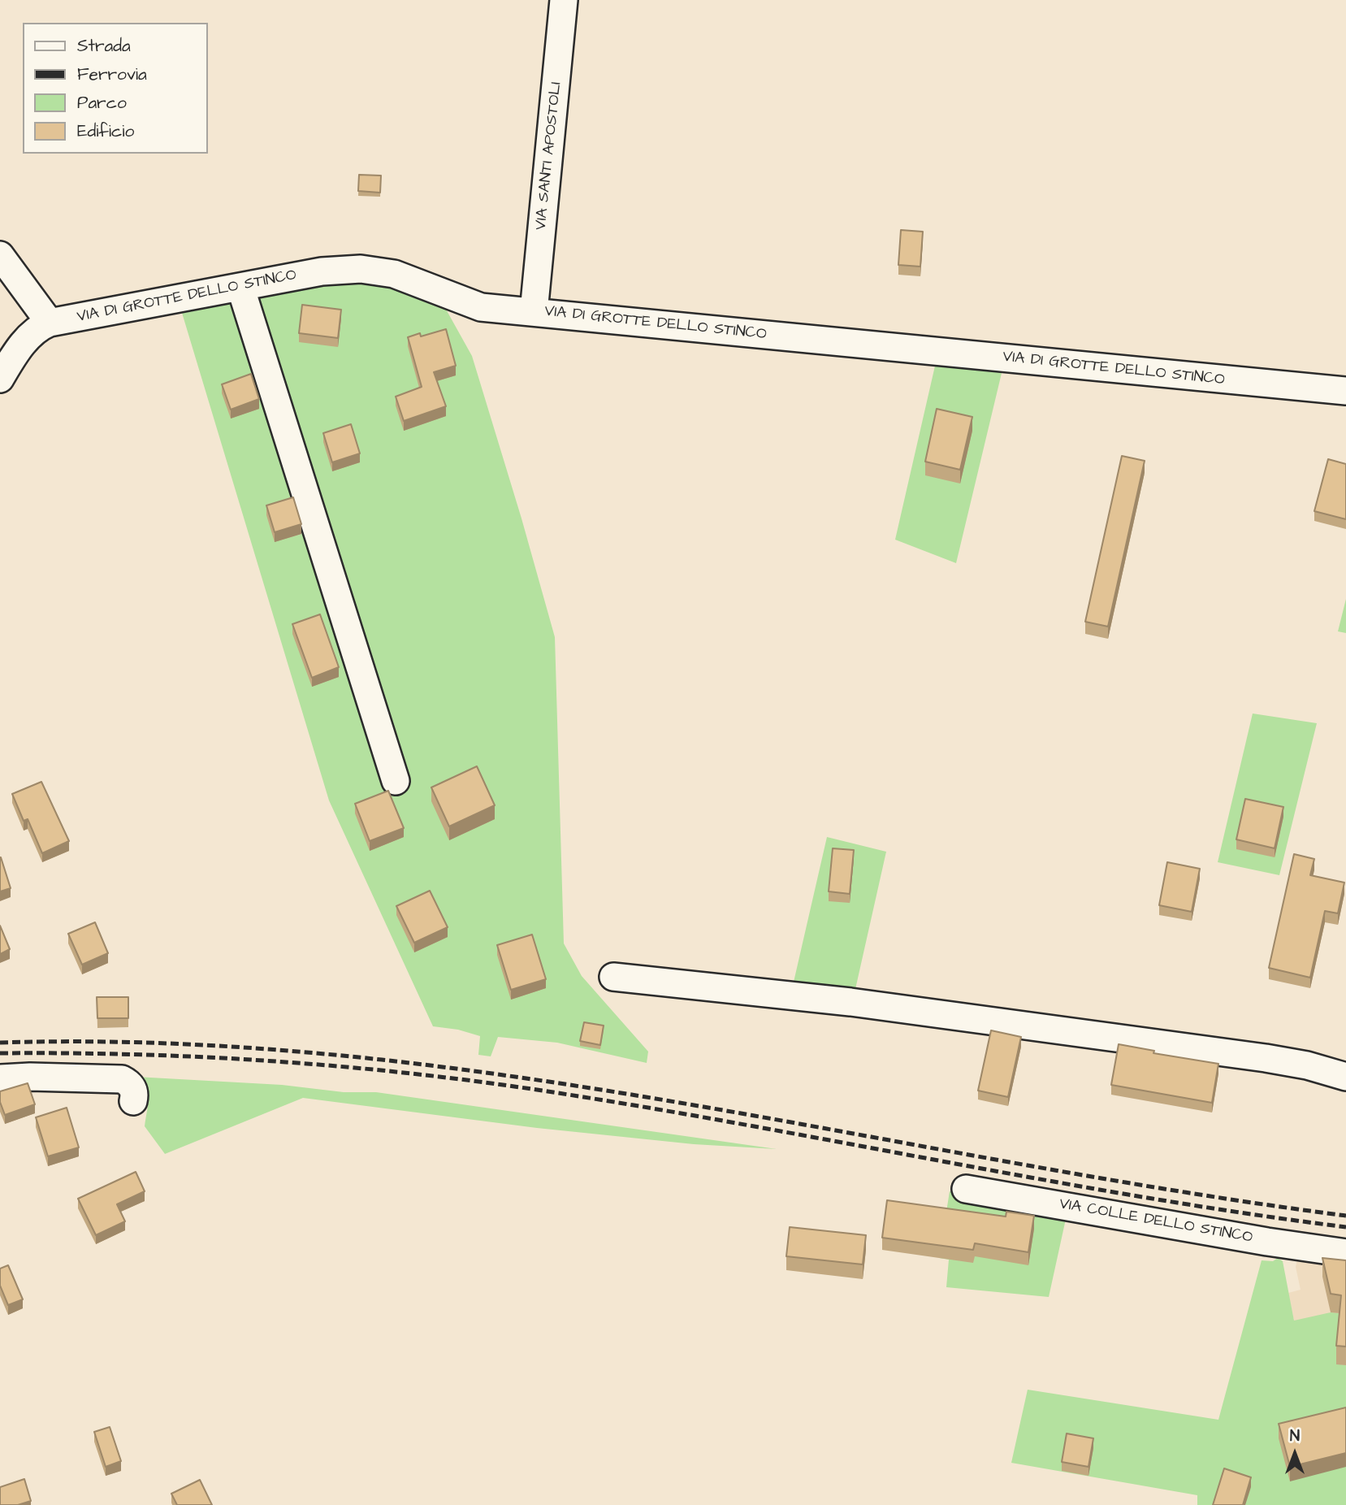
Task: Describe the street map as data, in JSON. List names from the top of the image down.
{
  "streets": {
    "street": ["VIA SANTI APOSTOLI", "VIA DI GROTTE DELLO STINCO", "VIA COLLE DELLO STINCO"]
  },
  "crossings": [
    ["VIA SANTI APOSTOLI", "VIA DI GROTTE DELLO STINCO"]
  ],
  "legend": [
    "Strada",
    "Ferrovia",
    "Parco",
    "Edificio"
  ],
  "north": "top"
}
